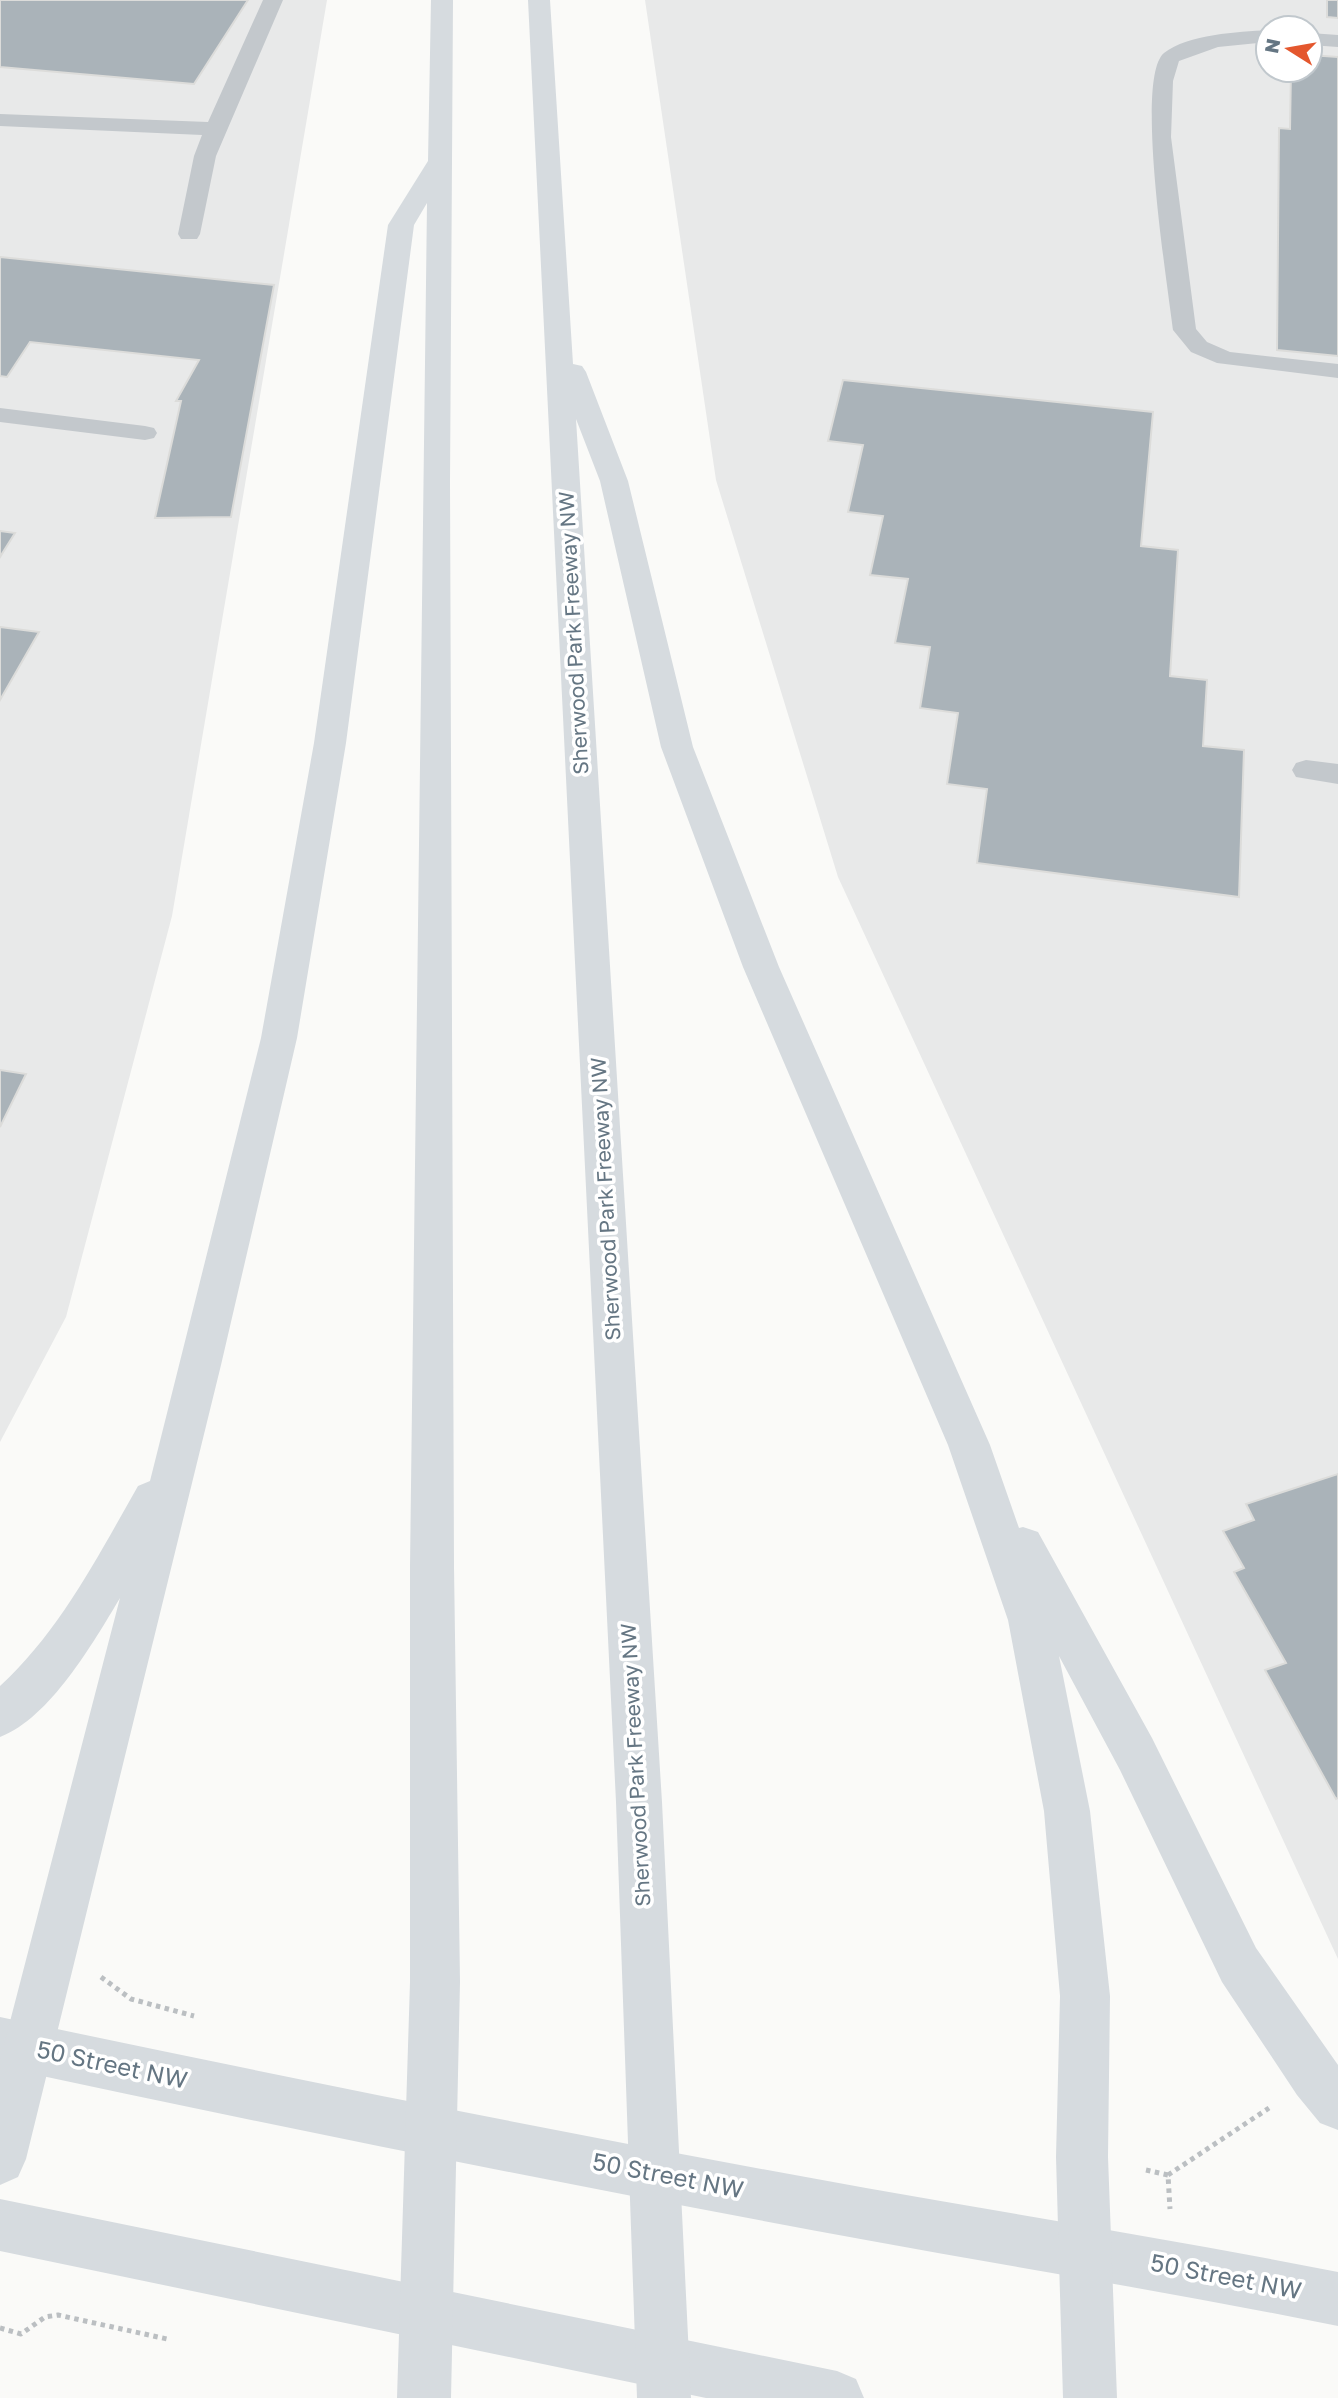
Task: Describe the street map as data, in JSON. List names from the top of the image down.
{
  "streets": {
    "main road": ["Sherwood Park Freeway NW", "50 Street NW"]
  },
  "north": "left"
}
